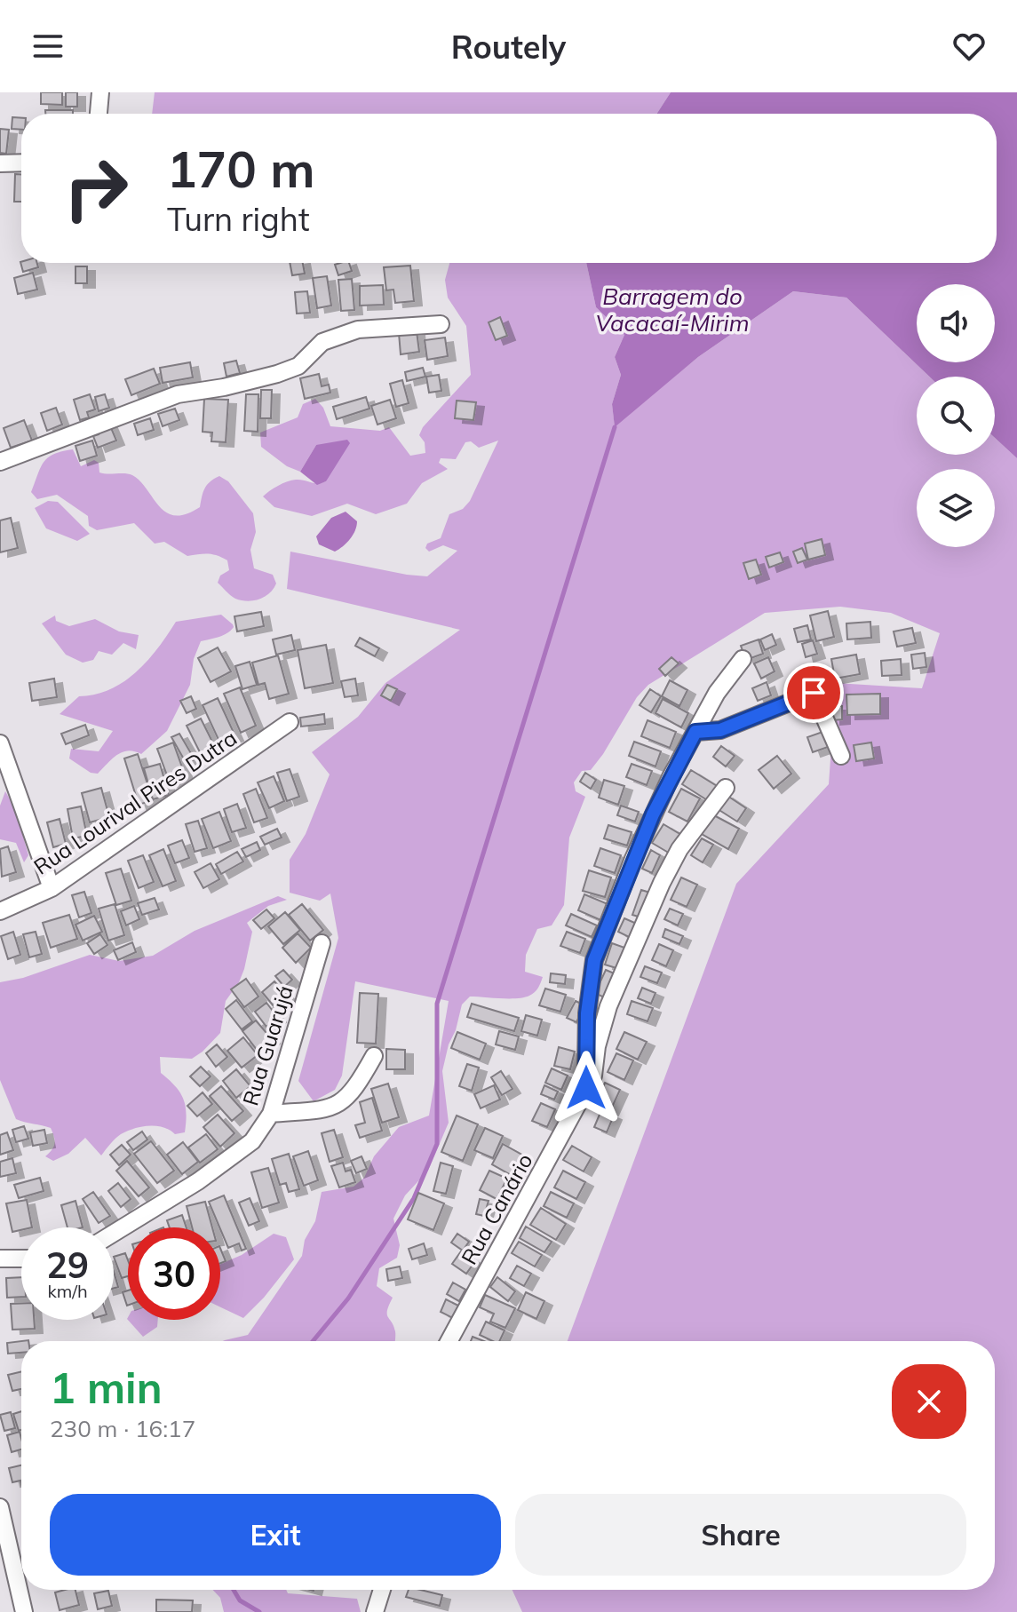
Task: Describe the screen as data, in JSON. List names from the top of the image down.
{
  "streets": {
    "street": ["Rua Lourival Pires Dutra", "Rua Guarujá", "Rua Canário"]
  },
  "water": ["Barragem do Vacacaí-Mirim"],
  "page": {
    "header": "Routely",
    "turn": ["170 m", "Turn right"],
    "speed": "29 km/h",
    "limit": "30",
    "heading": ["1 min", "230 m · 16:17"],
    "buttons": ["Exit", "Share"]
  }
}
